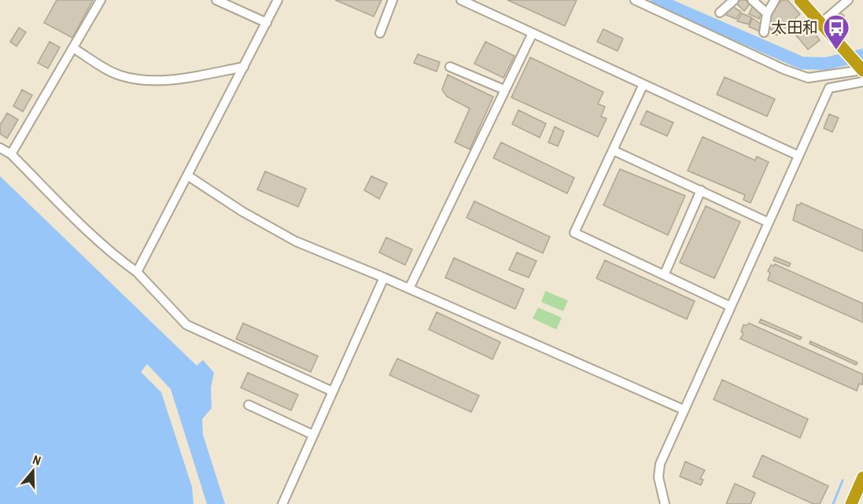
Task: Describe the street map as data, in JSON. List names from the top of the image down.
{
  "places": {
    "bus stop": ["太田和"]
  },
  "north": "top"
}
